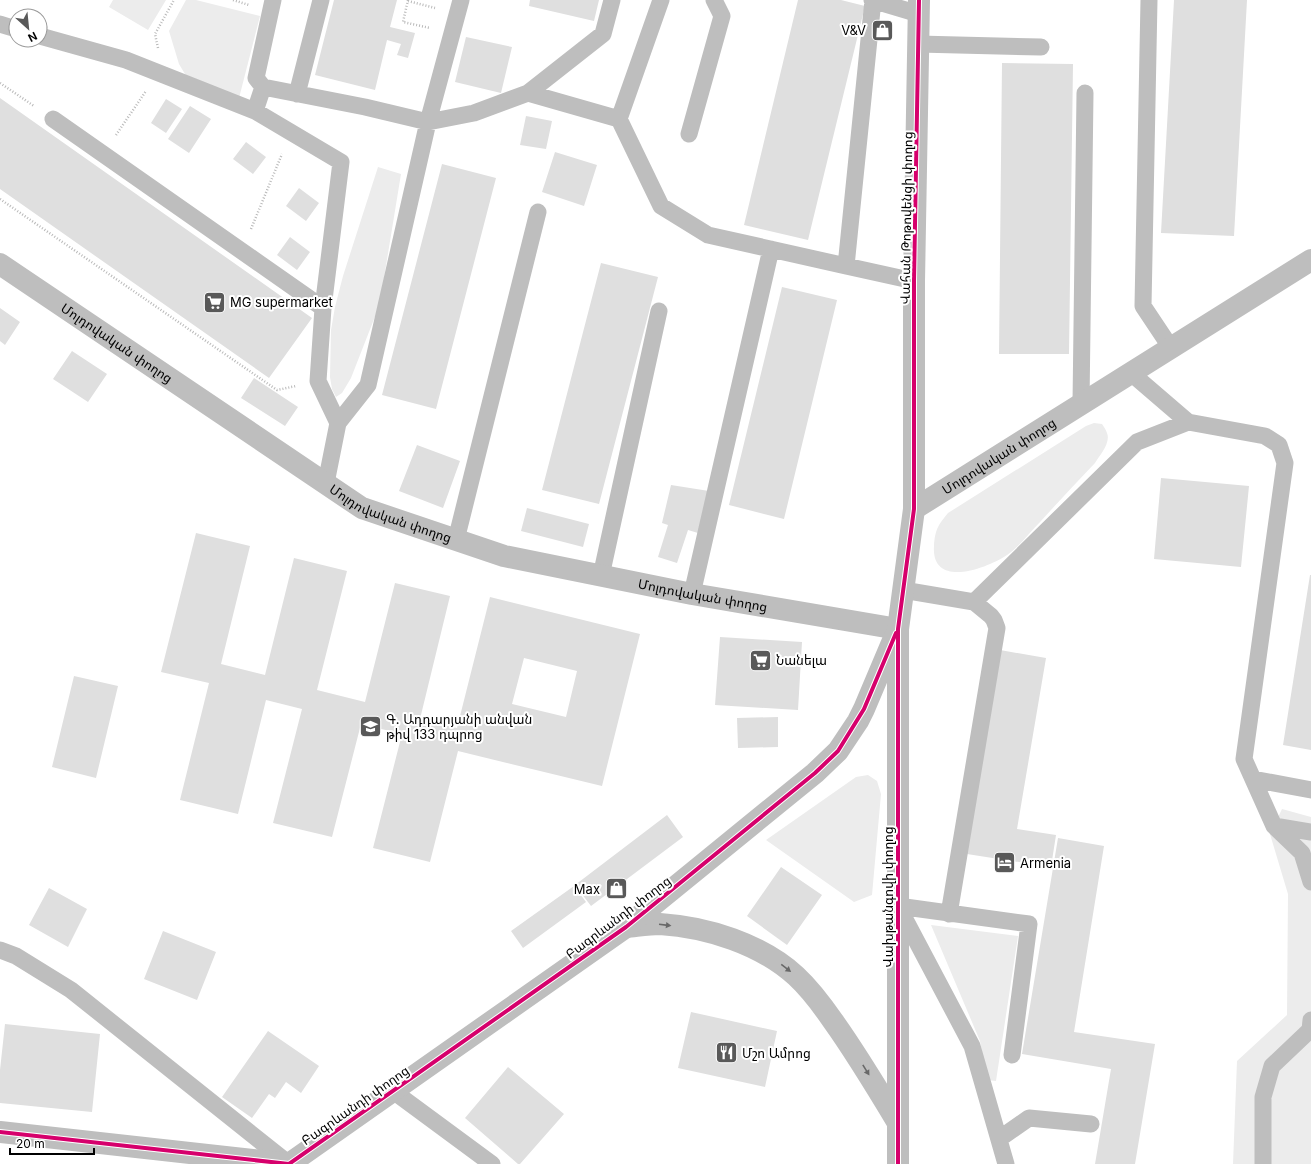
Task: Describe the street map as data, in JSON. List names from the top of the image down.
{
  "streets": {
    "street": [
      "Վահան Թոթովենցի փողոց",
      "Մոլդովական փողոց",
      "Վախթանգովի փողոց",
      "Բագրևանդի փողոց"
    ]
  },
  "crossings": [
    ["Վահան Թոթովենցի փողոց", "Մոլդովական փողոց"],
    ["Մոլդովական փողոց", "Վախթանգովի փողոց"],
    ["Մոլդովական փողոց", "Բագրևանդի փողոց"],
    ["Վախթանգովի փողոց", "Բագրևանդի փողոց"]
  ],
  "places": {
    "shop": ["V&V", "Max"],
    "supermarket": ["MG supermarket", "Նանելա"],
    "school or university": ["Գ. Ադդարյանի անվան թիվ 133 դպրոց"],
    "hotel": ["Armenia"],
    "restaurant": ["Մշո Ամրոց"]
  },
  "scale_bar": "20 m",
  "north": "bottom right"
}
